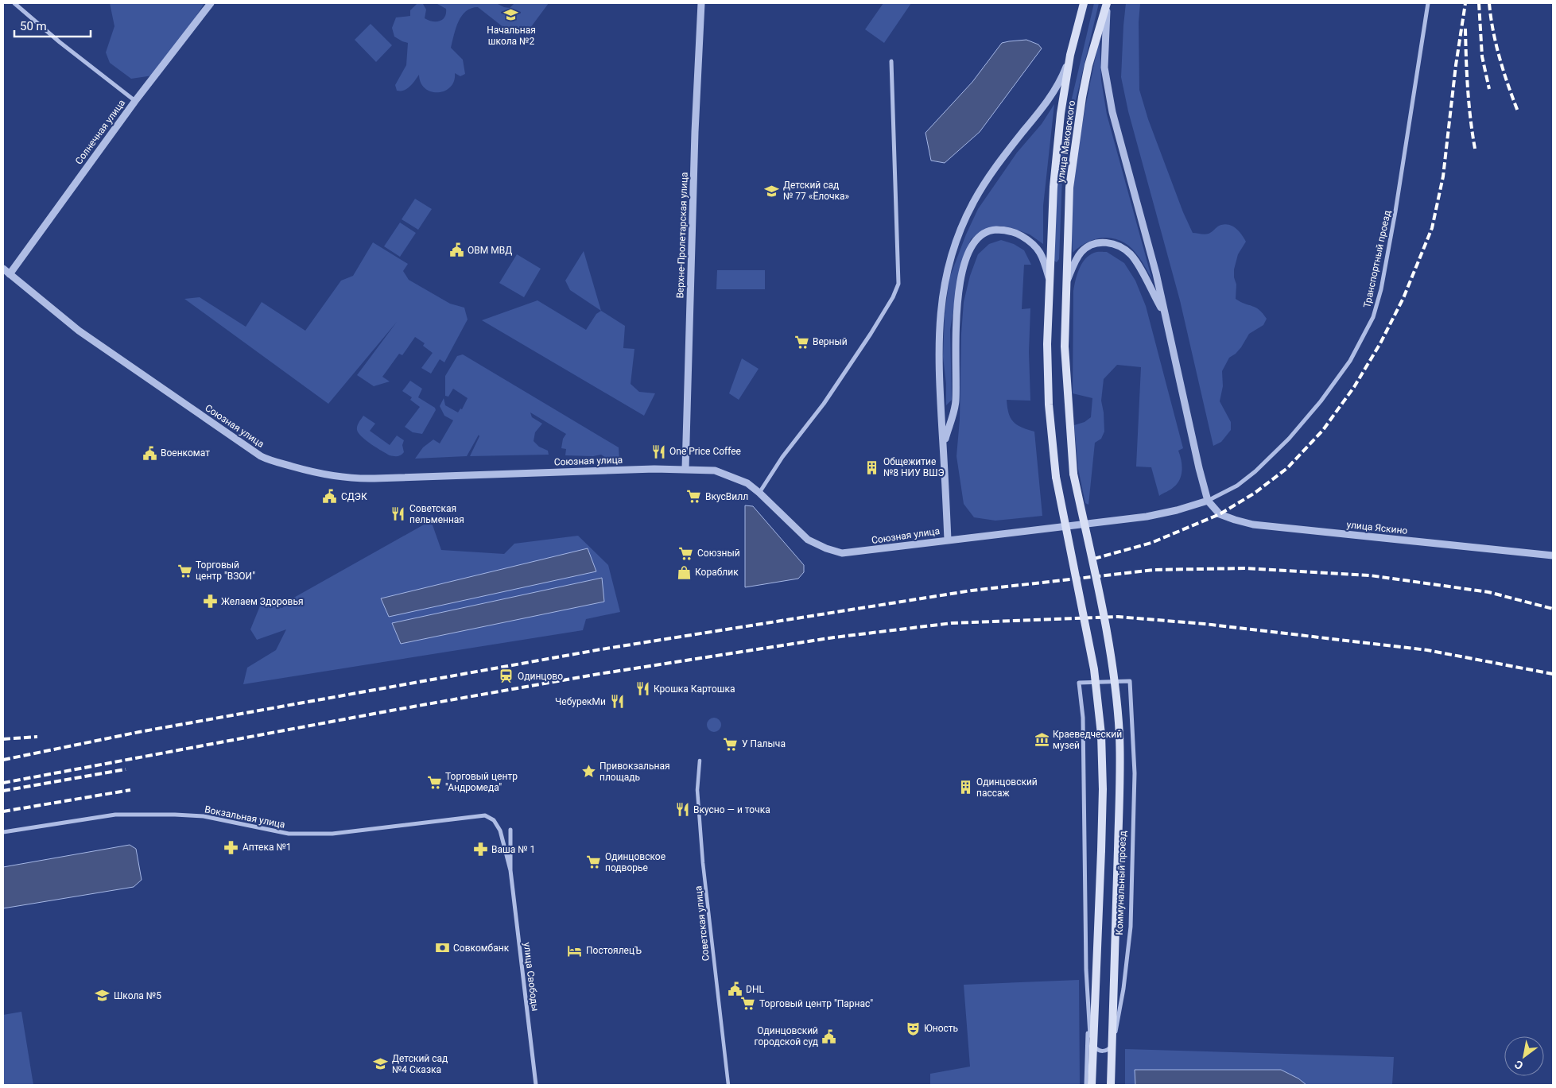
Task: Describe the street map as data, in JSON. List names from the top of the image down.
{
  "streets": {
    "main road": ["улица Маковского", "Коммунальный проезд"],
    "street": [
      "Солнечная улица",
      "Верхне-Пролетарская улица",
      "Транспортный проезд",
      "Союзная улица",
      "улица Яскино",
      "Вокзальная улица",
      "Советская улица",
      "улица Свободы"
    ]
  },
  "crossings": [
    ["Солнечная улица", "Союзная улица"],
    ["улица Маковского", "Коммунальный проезд"],
    ["Верхне-Пролетарская улица", "Союзная улица"],
    ["Транспортный проезд", "Союзная улица"],
    ["Транспортный проезд", "улица Яскино"],
    ["Союзная улица", "улица Яскино"],
    ["Вокзальная улица", "улица Свободы"]
  ],
  "places": {
    "school or university": [
      "Начальная школа №2",
      "Детский сад № 77 «Ёлочка»",
      "Школа №5",
      "Детский сад №4 Сказка"
    ],
    "public building": [
      "ОВМ МВД",
      "Военкомат",
      "СДЭК",
      "DHL",
      "Одинцовский городской суд"
    ],
    "supermarket": [
      "Верный",
      "ВкусВилл",
      "Союзный",
      "Торговый центр \"ВЗОИ\"",
      "У Палыча",
      "Торговый центр \"Андромеда\"",
      "Одинцовское подворье",
      "Торговый центр \"Парнас\""
    ],
    "restaurant": [
      "One Price Coffee",
      "Советская пельменная",
      "Крошка Картошка",
      "ЧебурекМи",
      "Вкусно — и точка"
    ],
    "building": ["Общежитие №8 НИУ ВШЭ", "Одинцовский пассаж"],
    "shop": ["Кораблик"],
    "pharmacy": ["Желаем Здоровья", "Аптека №1", "Ваша № 1"],
    "station": ["Одинцово"],
    "museum": ["Краеведческий музей"],
    "place": ["Привокзальная площадь"],
    "bank": ["Совкомбанк"],
    "hotel": ["ПостоялецЪ"],
    "theatre": ["Юность"]
  },
  "scale_bar": "50 m",
  "north": "bottom left"
}
